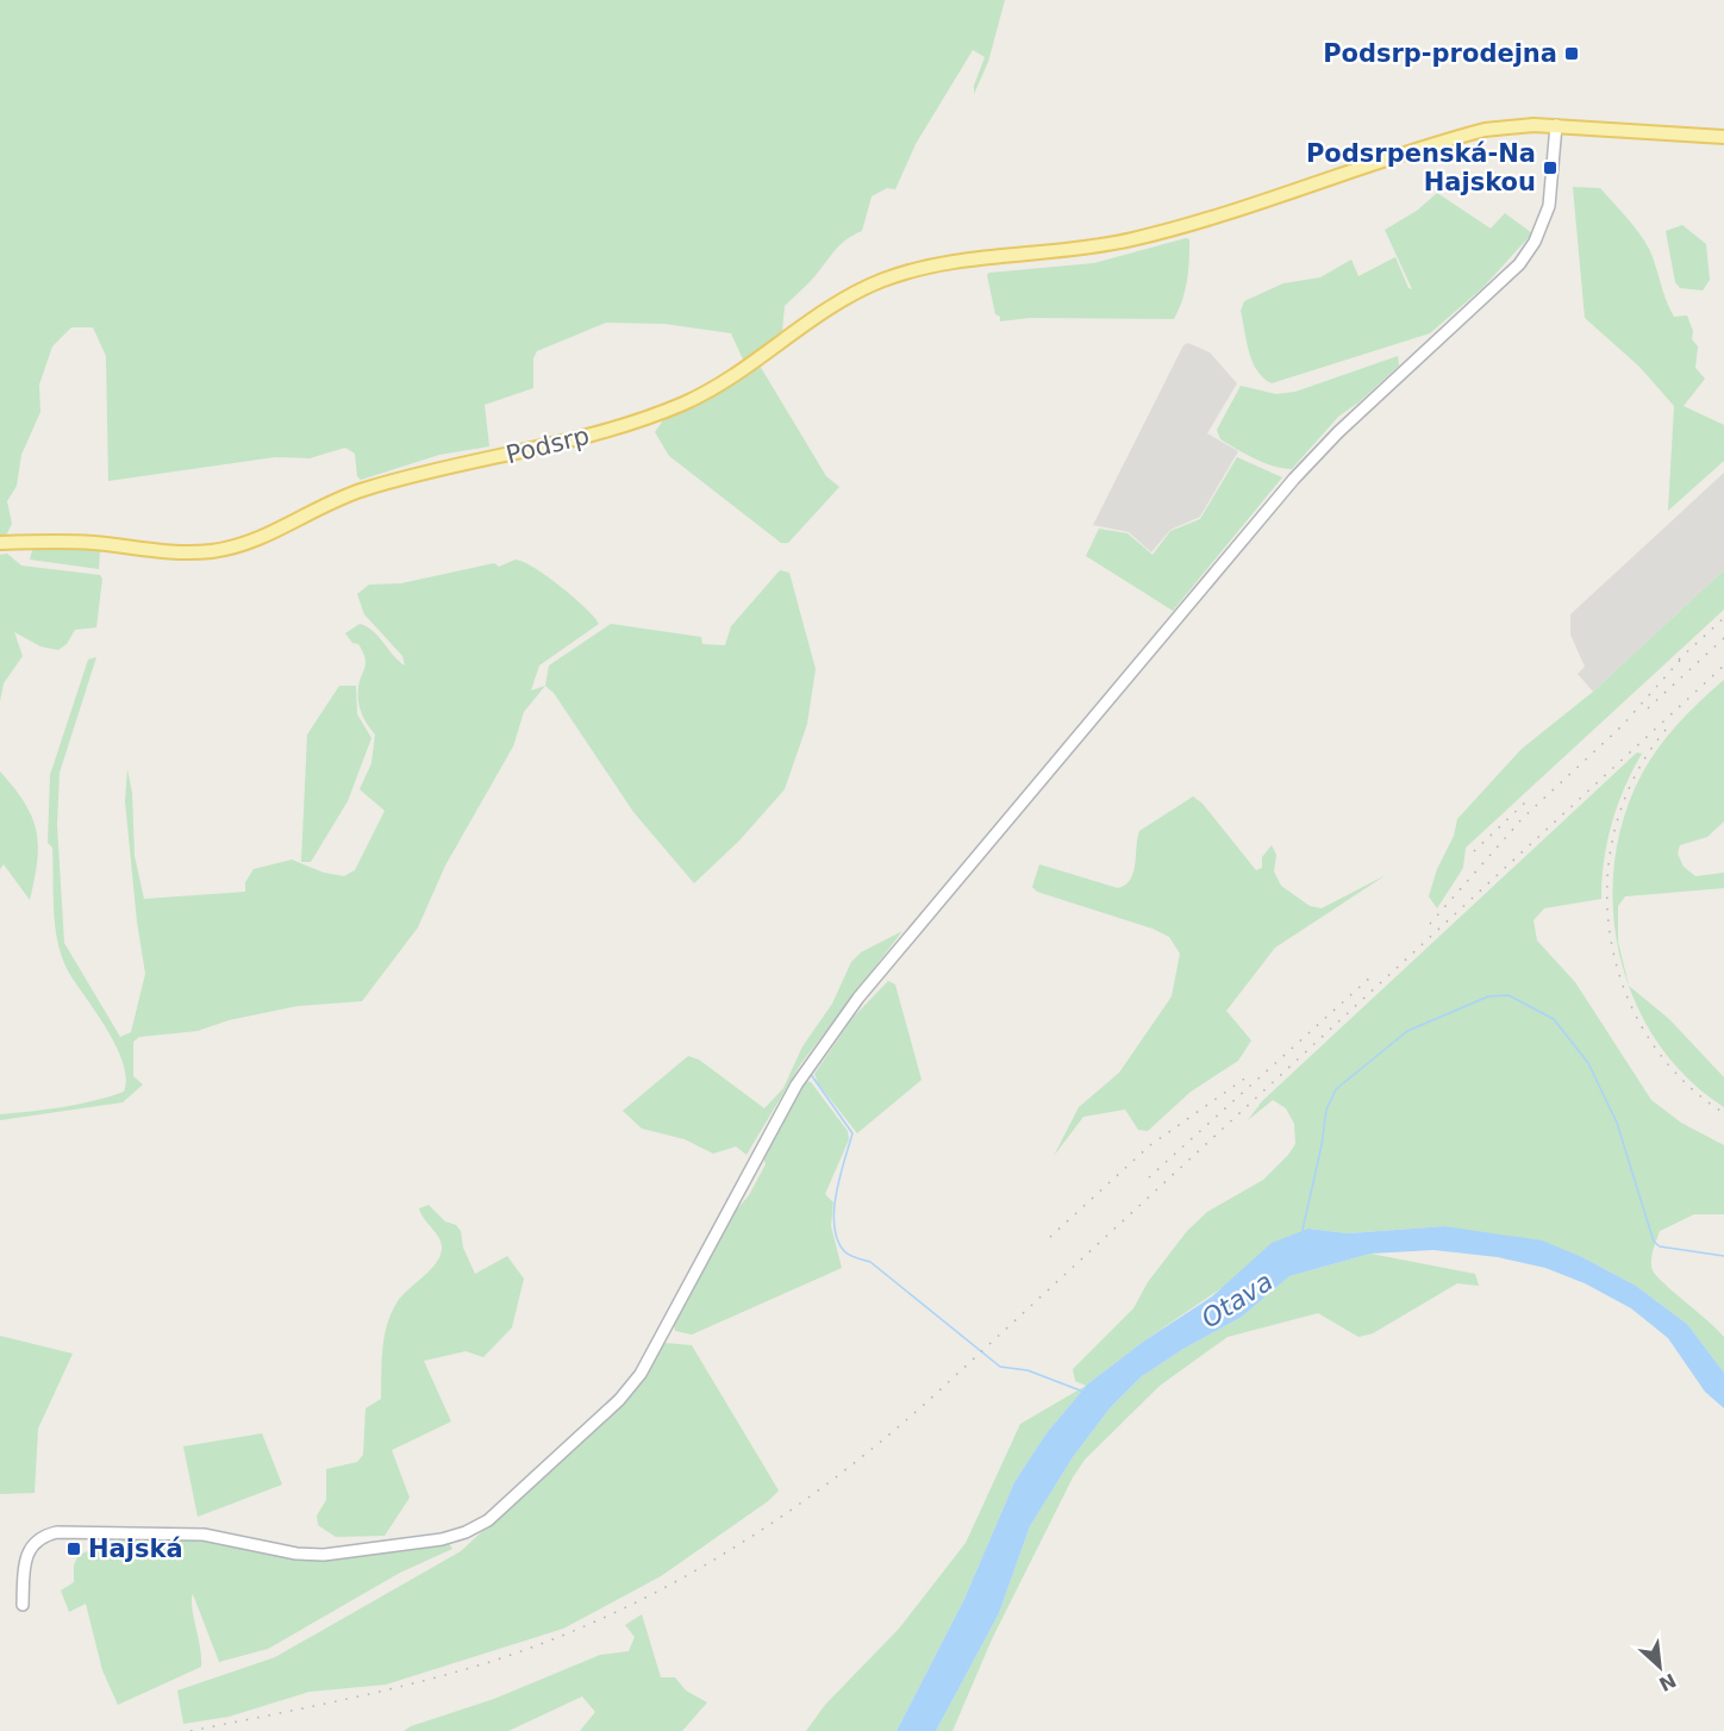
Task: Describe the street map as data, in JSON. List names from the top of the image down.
{
  "streets": {
    "main road": ["Podsrp"]
  },
  "water": ["Otava"],
  "places": {
    "transit": ["Podsrp-prodejna", "Podsrpenská-Na Hajskou", "Hajská"]
  },
  "north": "bottom right"
}
